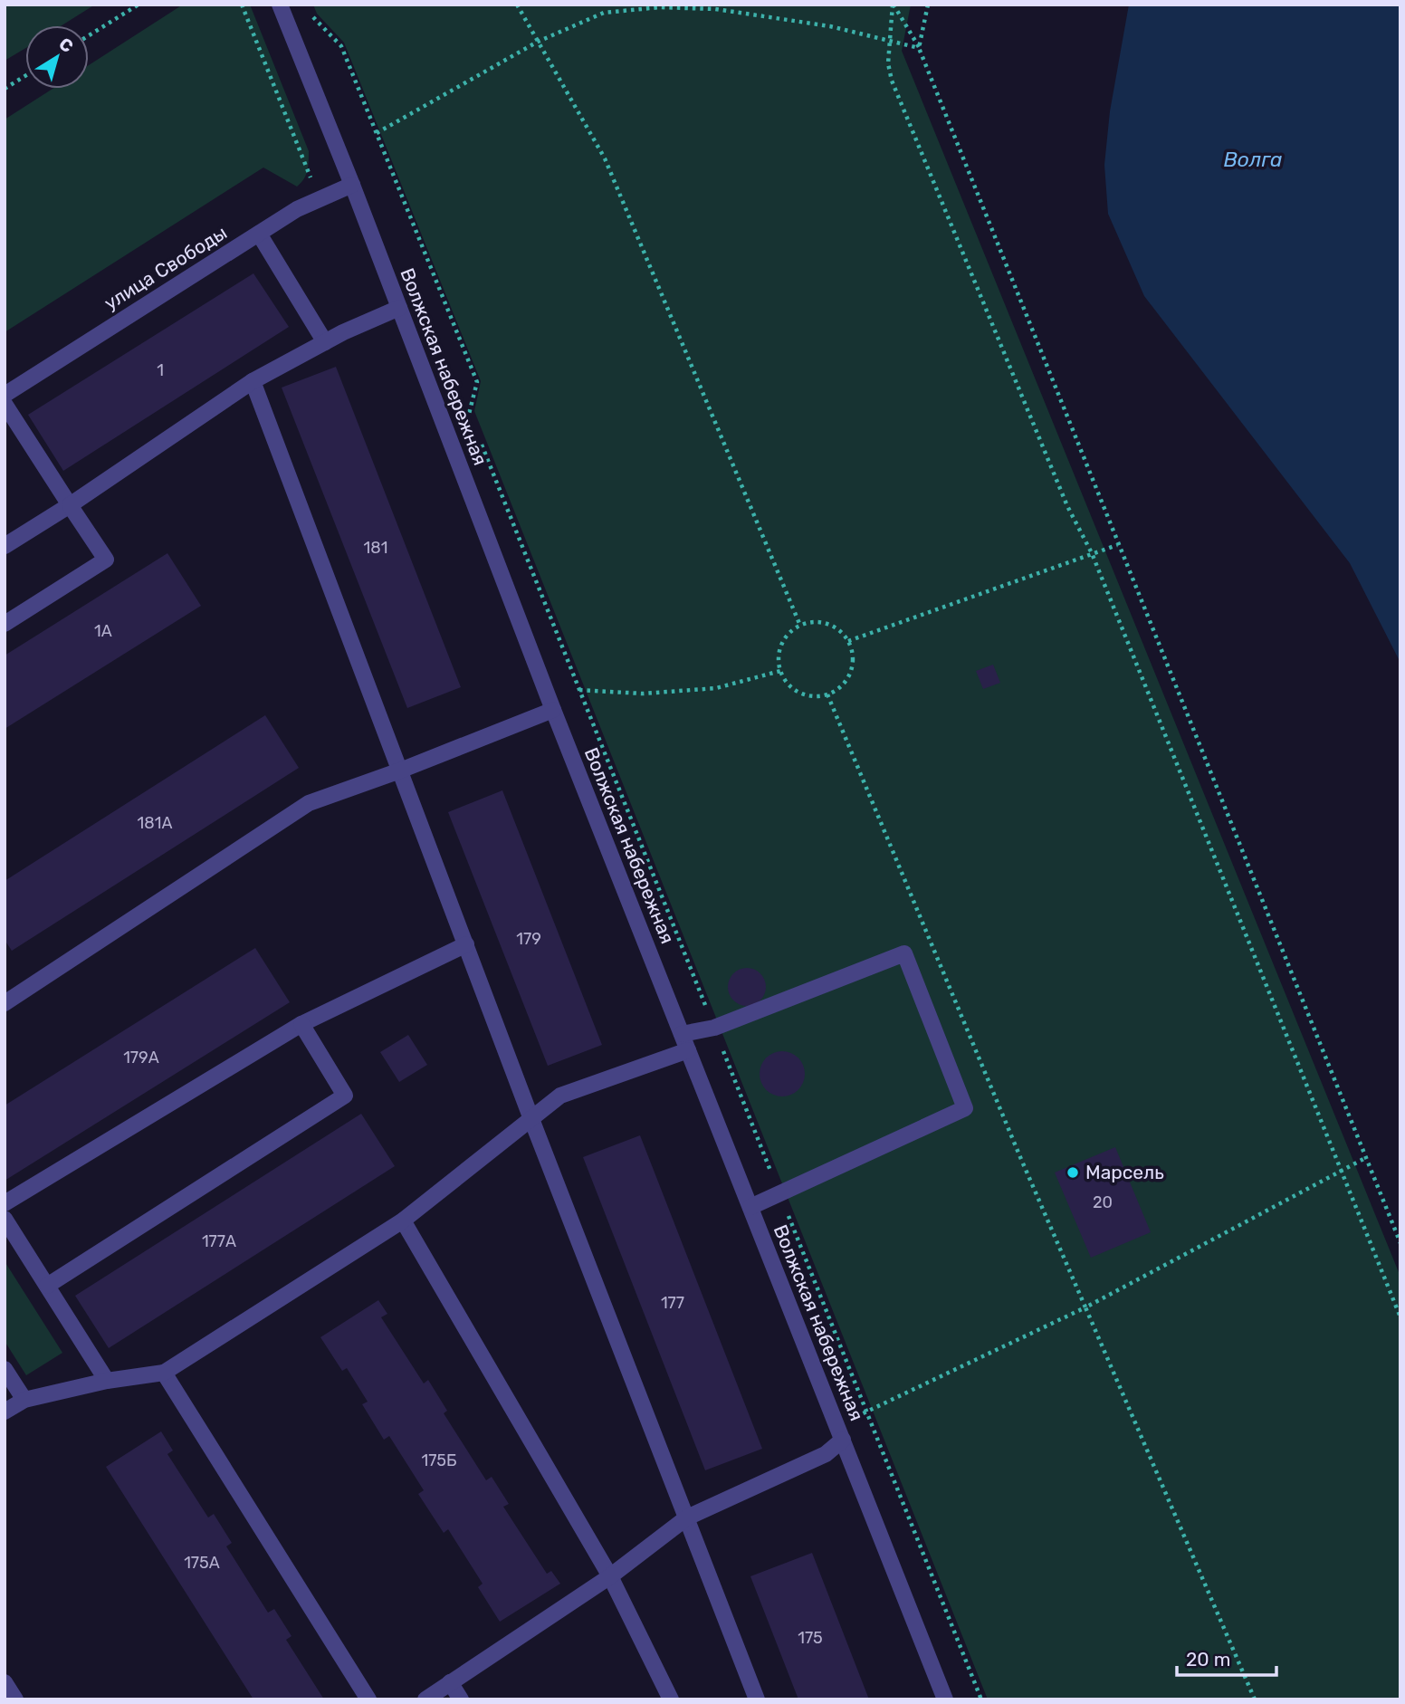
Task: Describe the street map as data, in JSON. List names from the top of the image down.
{
  "streets": {
    "street": ["улица Свободы", "Волжская набережная"]
  },
  "crossings": [
    ["улица Свободы", "Волжская набережная"]
  ],
  "water": ["Волга"],
  "places": ["Марсель"],
  "house_numbers": [
    "1",
    "181",
    "1А",
    "181А",
    "179",
    "179А",
    "20",
    "177А",
    "177",
    "175Б",
    "175А",
    "175"
  ],
  "scale_bar": "20 m",
  "north": "top right"
}
